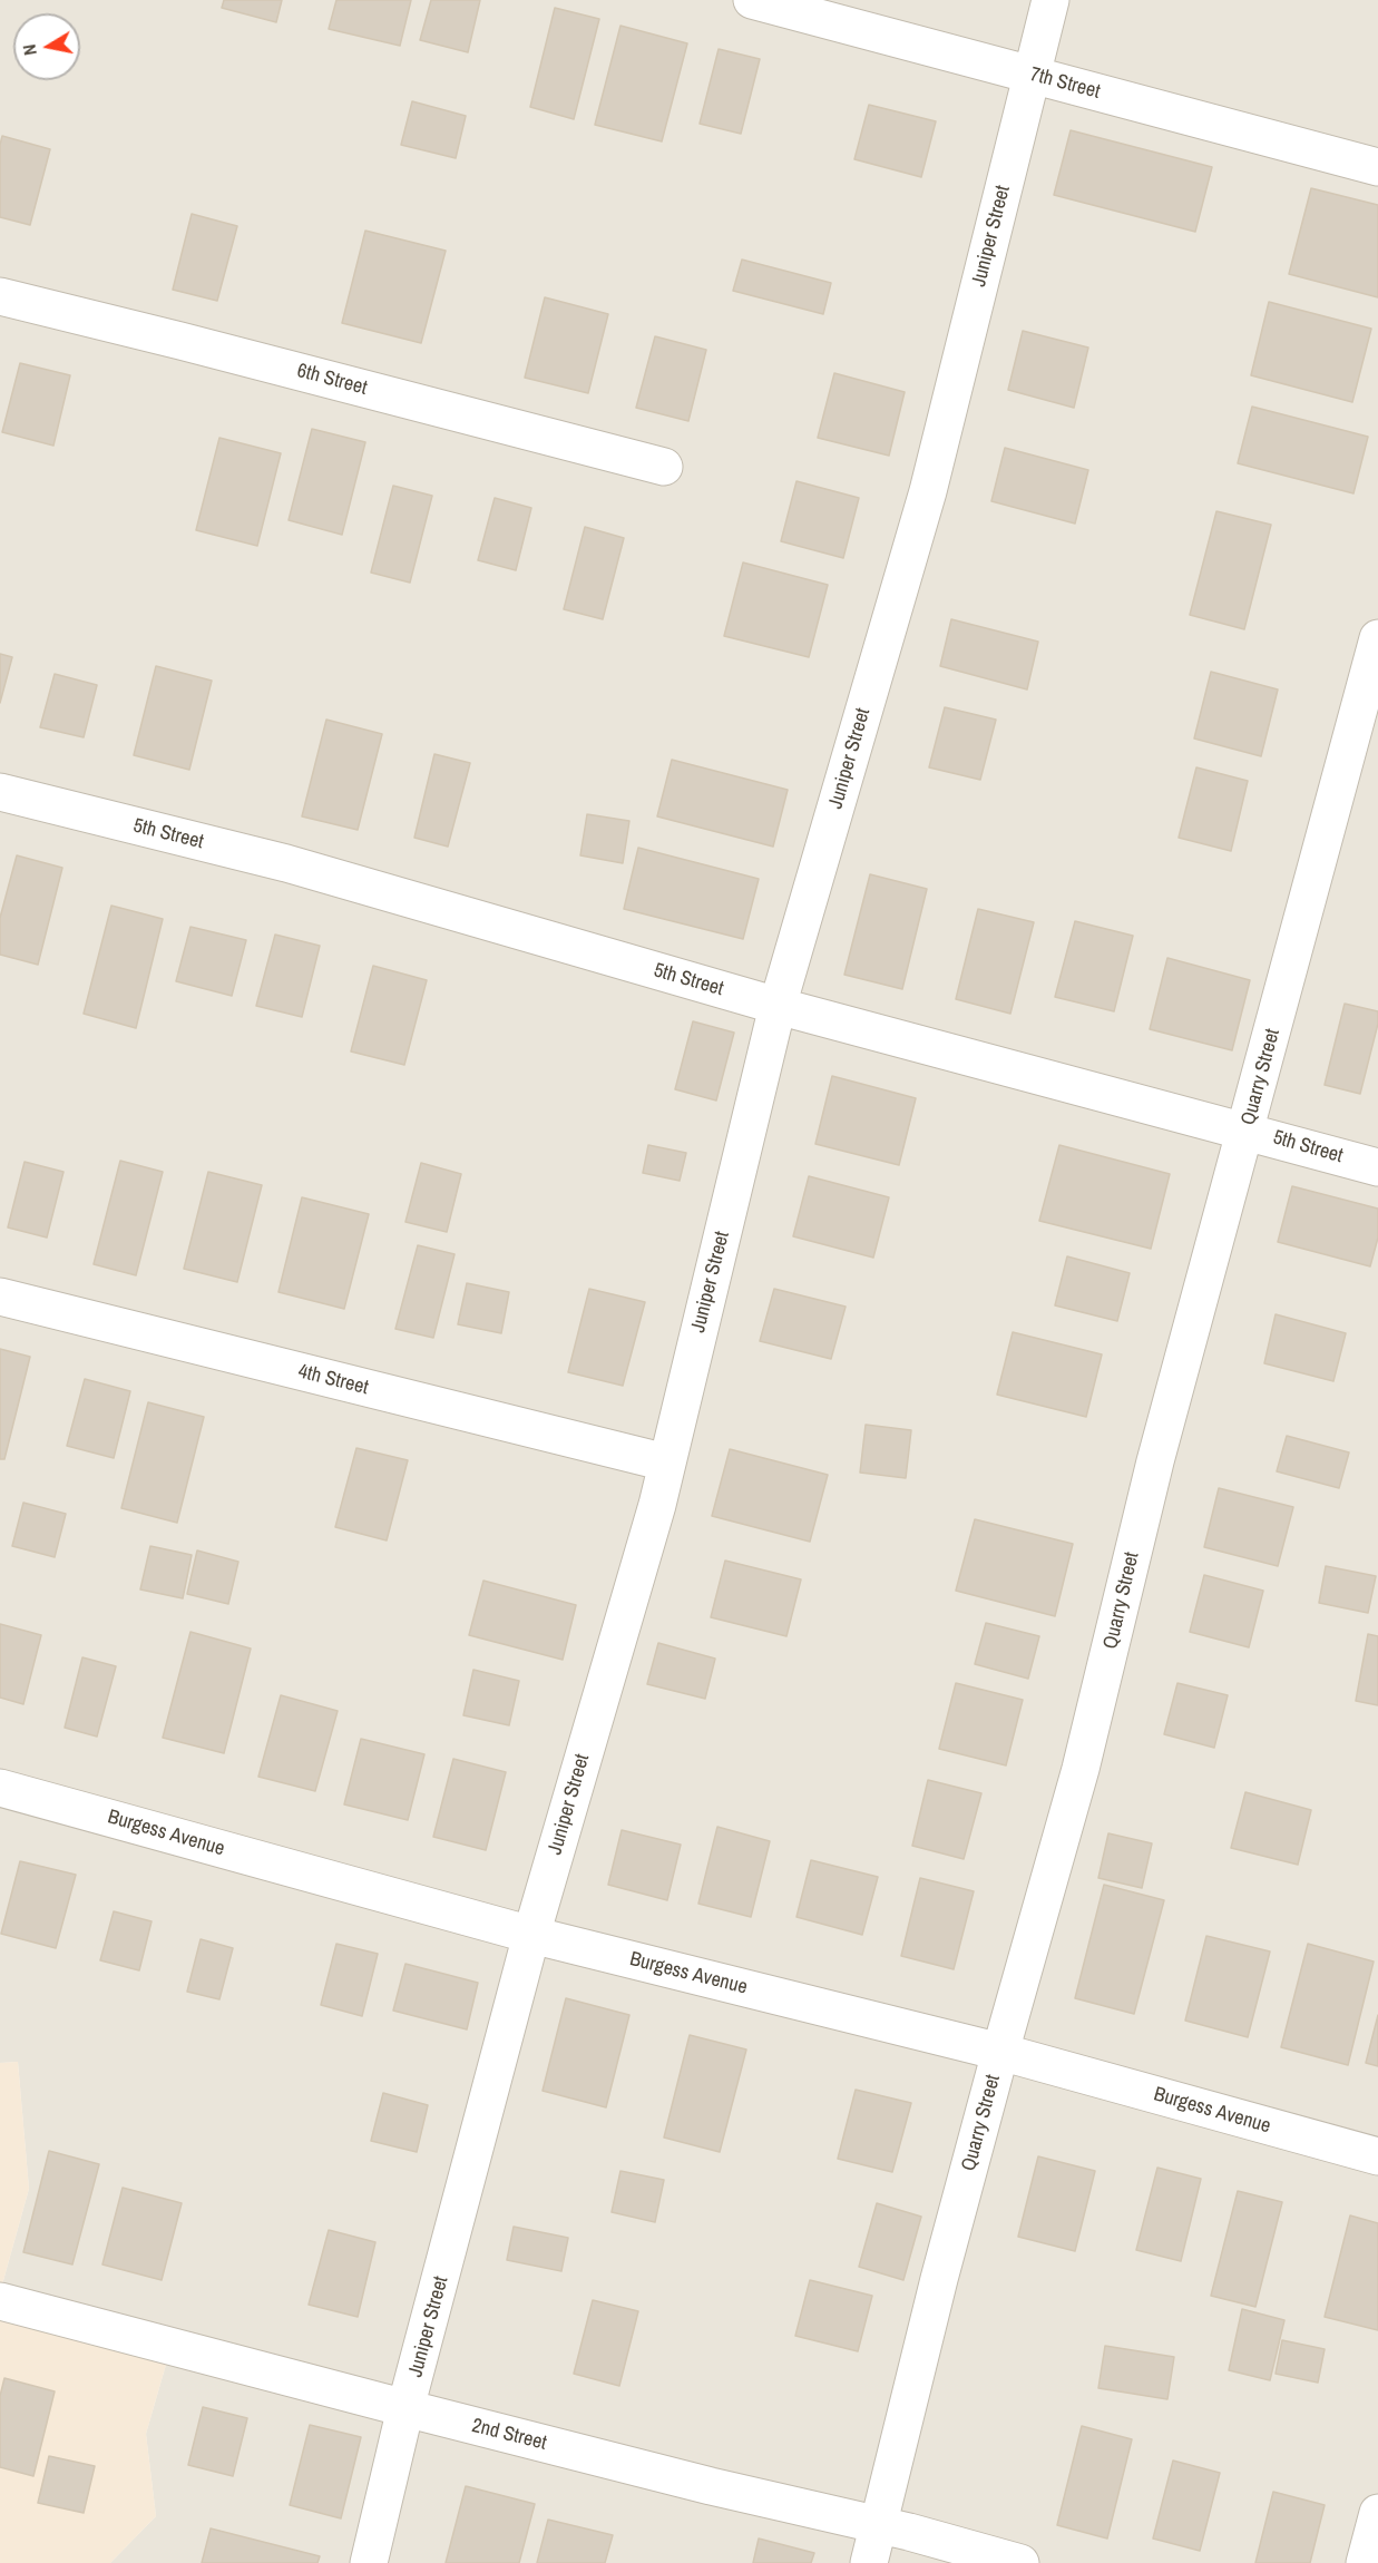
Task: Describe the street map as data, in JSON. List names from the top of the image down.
{
  "streets": {
    "street": [
      "7th Street",
      "Juniper Street",
      "6th Street",
      "5th Street",
      "Quarry Street",
      "4th Street",
      "Burgess Avenue",
      "2nd Street"
    ]
  },
  "crossings": [
    ["7th Street", "Juniper Street"],
    ["Juniper Street", "5th Street"],
    ["Juniper Street", "4th Street"],
    ["Juniper Street", "Burgess Avenue"],
    ["Juniper Street", "2nd Street"],
    ["5th Street", "Quarry Street"],
    ["Quarry Street", "Burgess Avenue"],
    ["Quarry Street", "2nd Street"]
  ],
  "north": "left"
}
